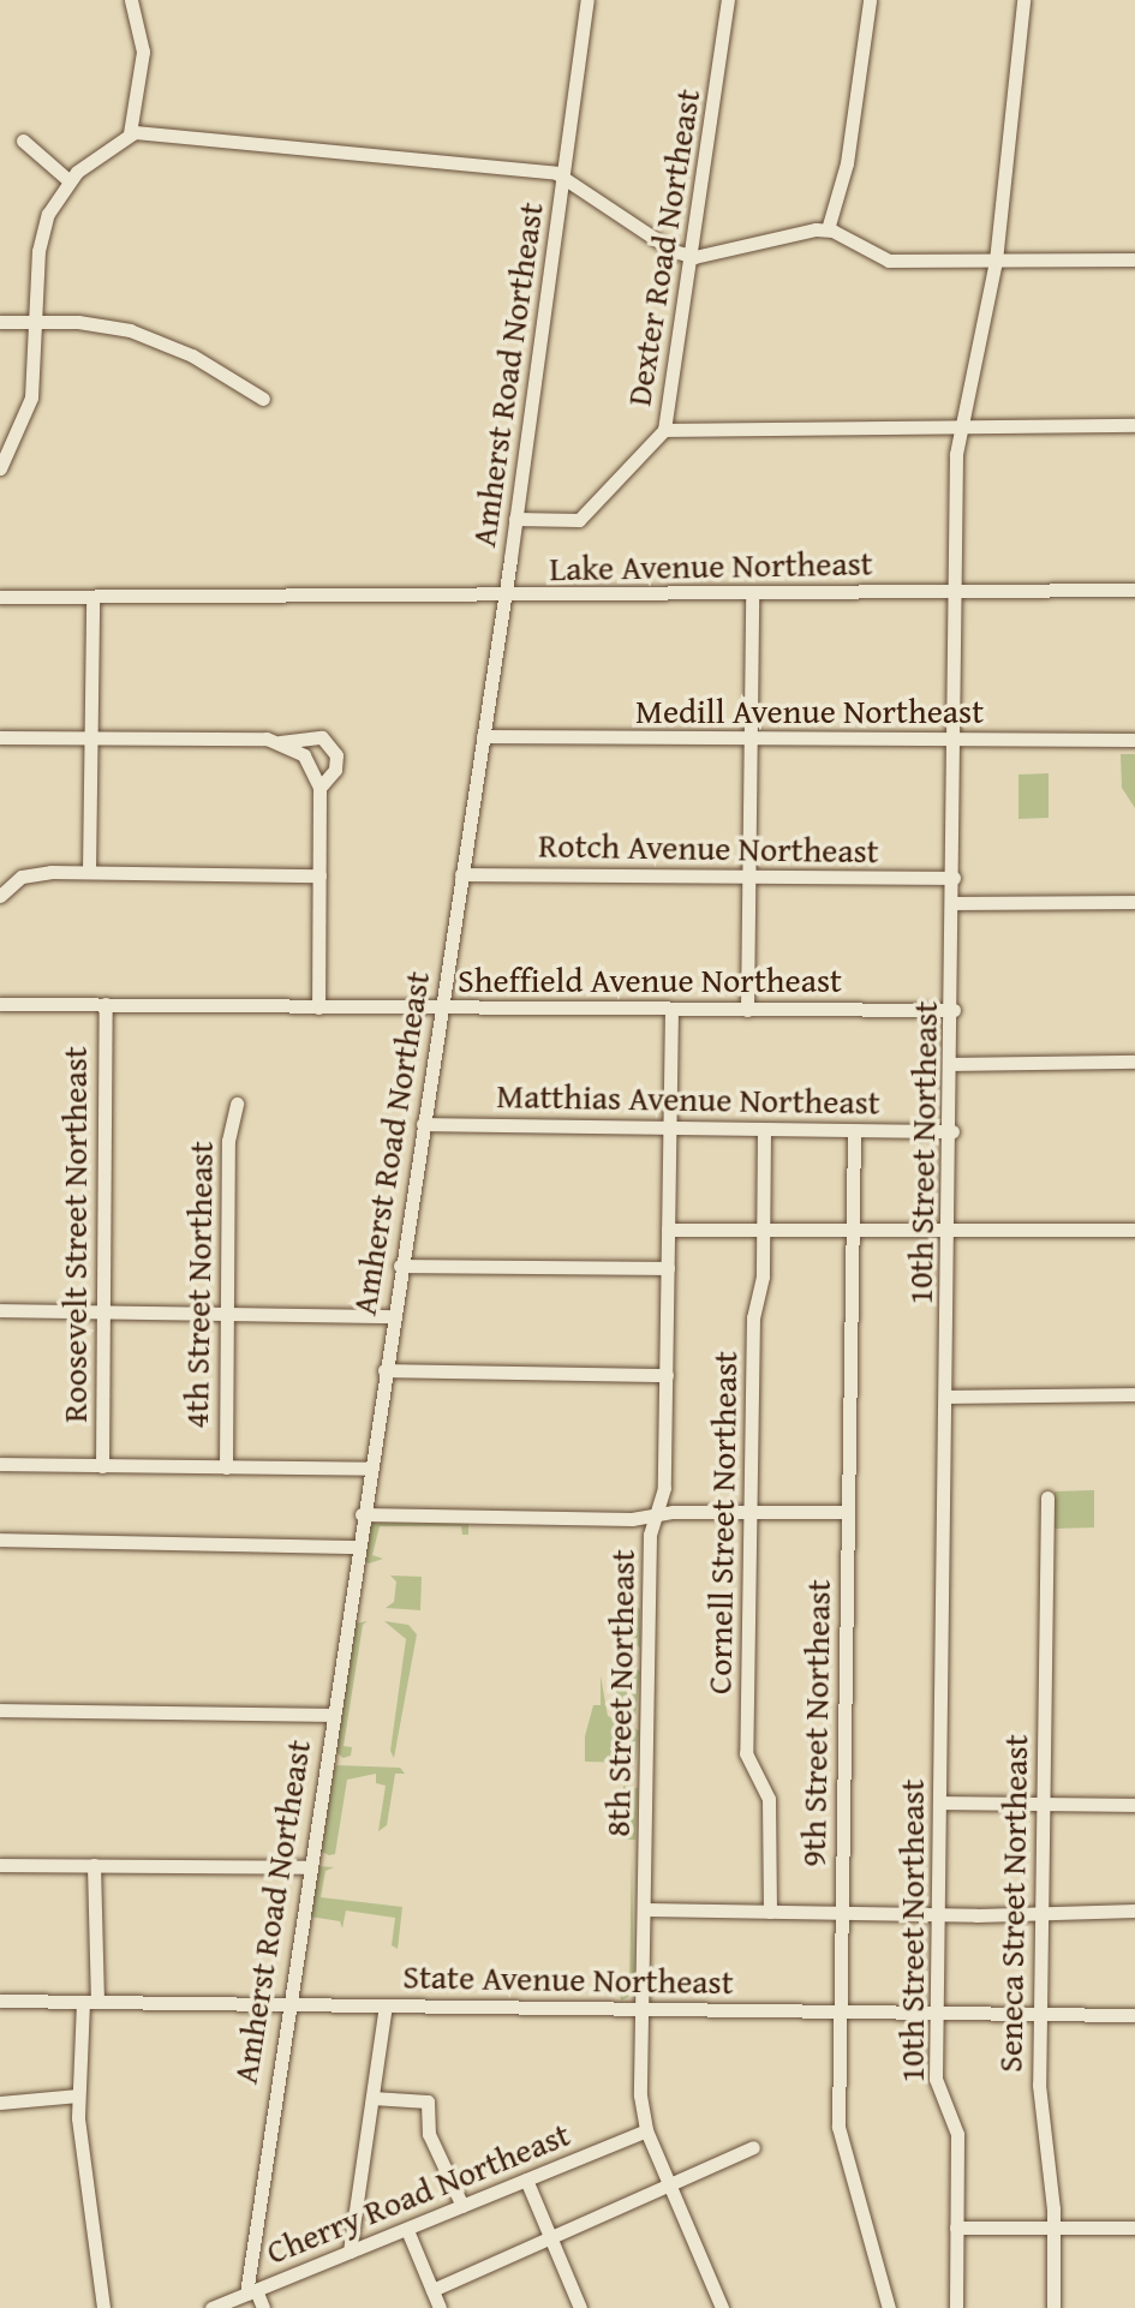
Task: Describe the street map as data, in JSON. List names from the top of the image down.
{
  "streets": {
    "street": [
      "Dexter Road Northeast",
      "Amherst Road Northeast",
      "Lake Avenue Northeast",
      "Medill Avenue Northeast",
      "Rotch Avenue Northeast",
      "Sheffield Avenue Northeast",
      "Matthias Avenue Northeast",
      "10th Street Northeast",
      "Roosevelt Street Northeast",
      "4th Street Northeast",
      "Cornell Street Northeast",
      "8th Street Northeast",
      "9th Street Northeast",
      "Seneca Street Northeast",
      "State Avenue Northeast",
      "Cherry Road Northeast"
    ]
  },
  "crossings": [
    ["Dexter Road Northeast", "Amherst Road Northeast"],
    ["Amherst Road Northeast", "Lake Avenue Northeast"],
    ["Amherst Road Northeast", "Medill Avenue Northeast"],
    ["Amherst Road Northeast", "Rotch Avenue Northeast"],
    ["Amherst Road Northeast", "Sheffield Avenue Northeast"],
    ["Amherst Road Northeast", "Matthias Avenue Northeast"],
    ["Amherst Road Northeast", "State Avenue Northeast"],
    ["Amherst Road Northeast", "Cherry Road Northeast"],
    ["Lake Avenue Northeast", "10th Street Northeast"],
    ["Medill Avenue Northeast", "10th Street Northeast"],
    ["Rotch Avenue Northeast", "10th Street Northeast"],
    ["Sheffield Avenue Northeast", "10th Street Northeast"],
    ["Sheffield Avenue Northeast", "Roosevelt Street Northeast"],
    ["Sheffield Avenue Northeast", "8th Street Northeast"],
    ["Matthias Avenue Northeast", "10th Street Northeast"],
    ["Matthias Avenue Northeast", "Cornell Street Northeast"],
    ["Matthias Avenue Northeast", "8th Street Northeast"],
    ["Matthias Avenue Northeast", "9th Street Northeast"],
    ["10th Street Northeast", "State Avenue Northeast"],
    ["8th Street Northeast", "State Avenue Northeast"],
    ["8th Street Northeast", "Cherry Road Northeast"],
    ["9th Street Northeast", "State Avenue Northeast"],
    ["Seneca Street Northeast", "State Avenue Northeast"]
  ]
}
